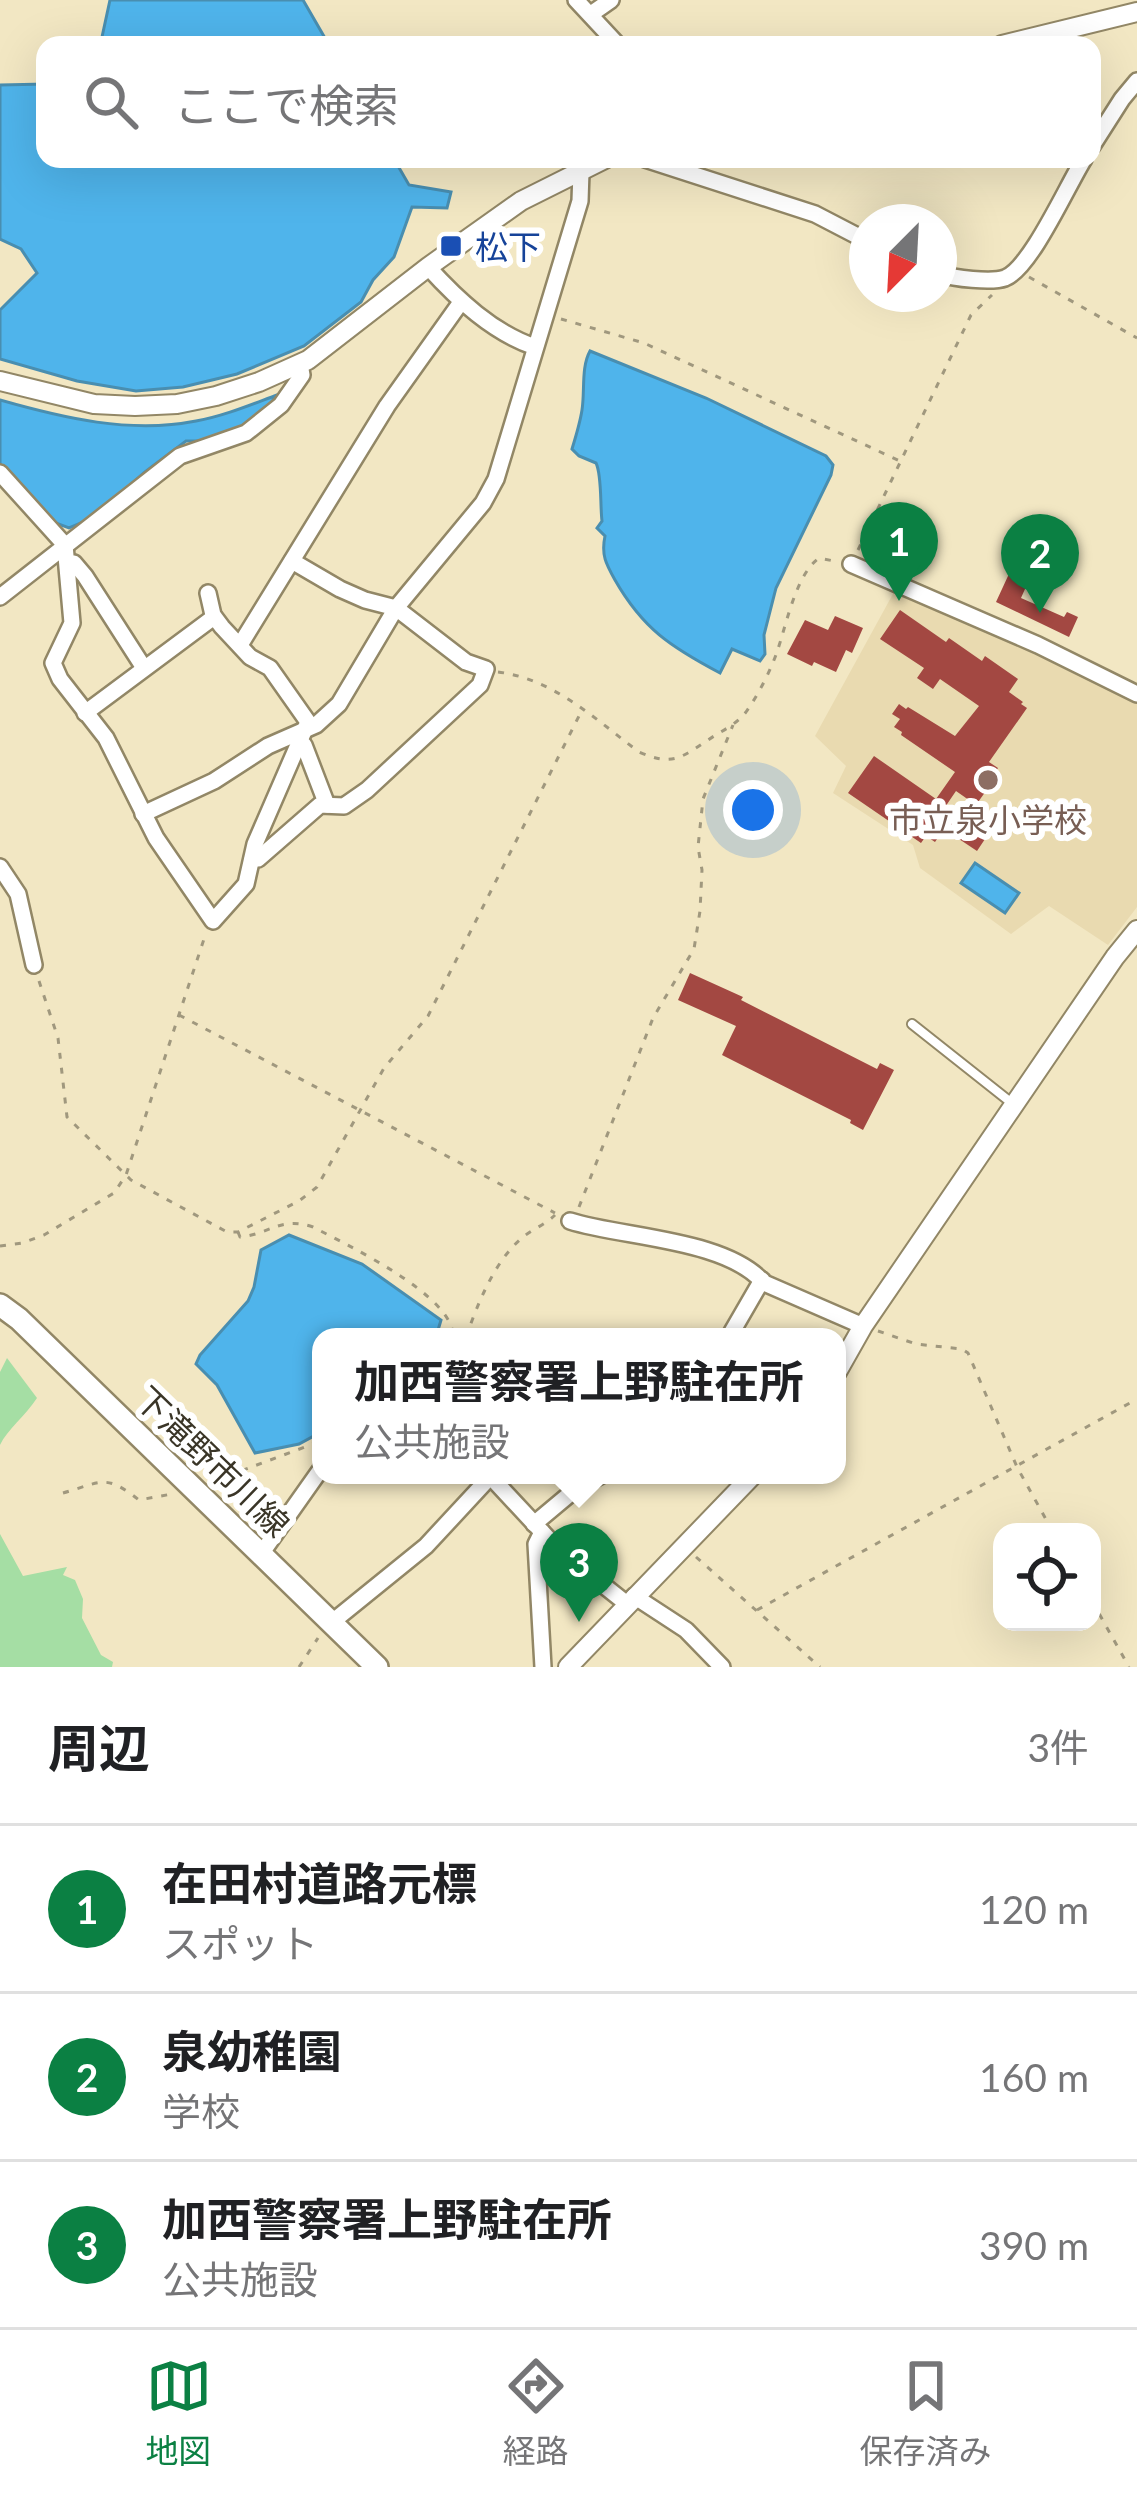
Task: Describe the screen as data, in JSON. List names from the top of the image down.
{
  "streets": {
    "main road": ["下滝野市川線"]
  },
  "places": {
    "transit": ["松下"],
    "other": ["市立泉小学校"]
  },
  "north": "bottom left",
  "page": {
    "search": "ここで検索",
    "pins": ["1", "2", "3"],
    "popup": ["加西警察署上野駐在所", "公共施設"],
    "heading": ["周辺", "3件"],
    "list": [
      {
        "mark": "1",
        "name": "在田村道路元標",
        "note": "スポット",
        "value": "120 m"
      },
      {
        "mark": "2",
        "name": "泉幼稚園",
        "note": "学校",
        "value": "160 m"
      },
      {
        "mark": "3",
        "name": "加西警察署上野駐在所",
        "note": "公共施設",
        "value": "390 m"
      }
    ],
    "nav": ["地図", "経路", "保存済み"]
  }
}
